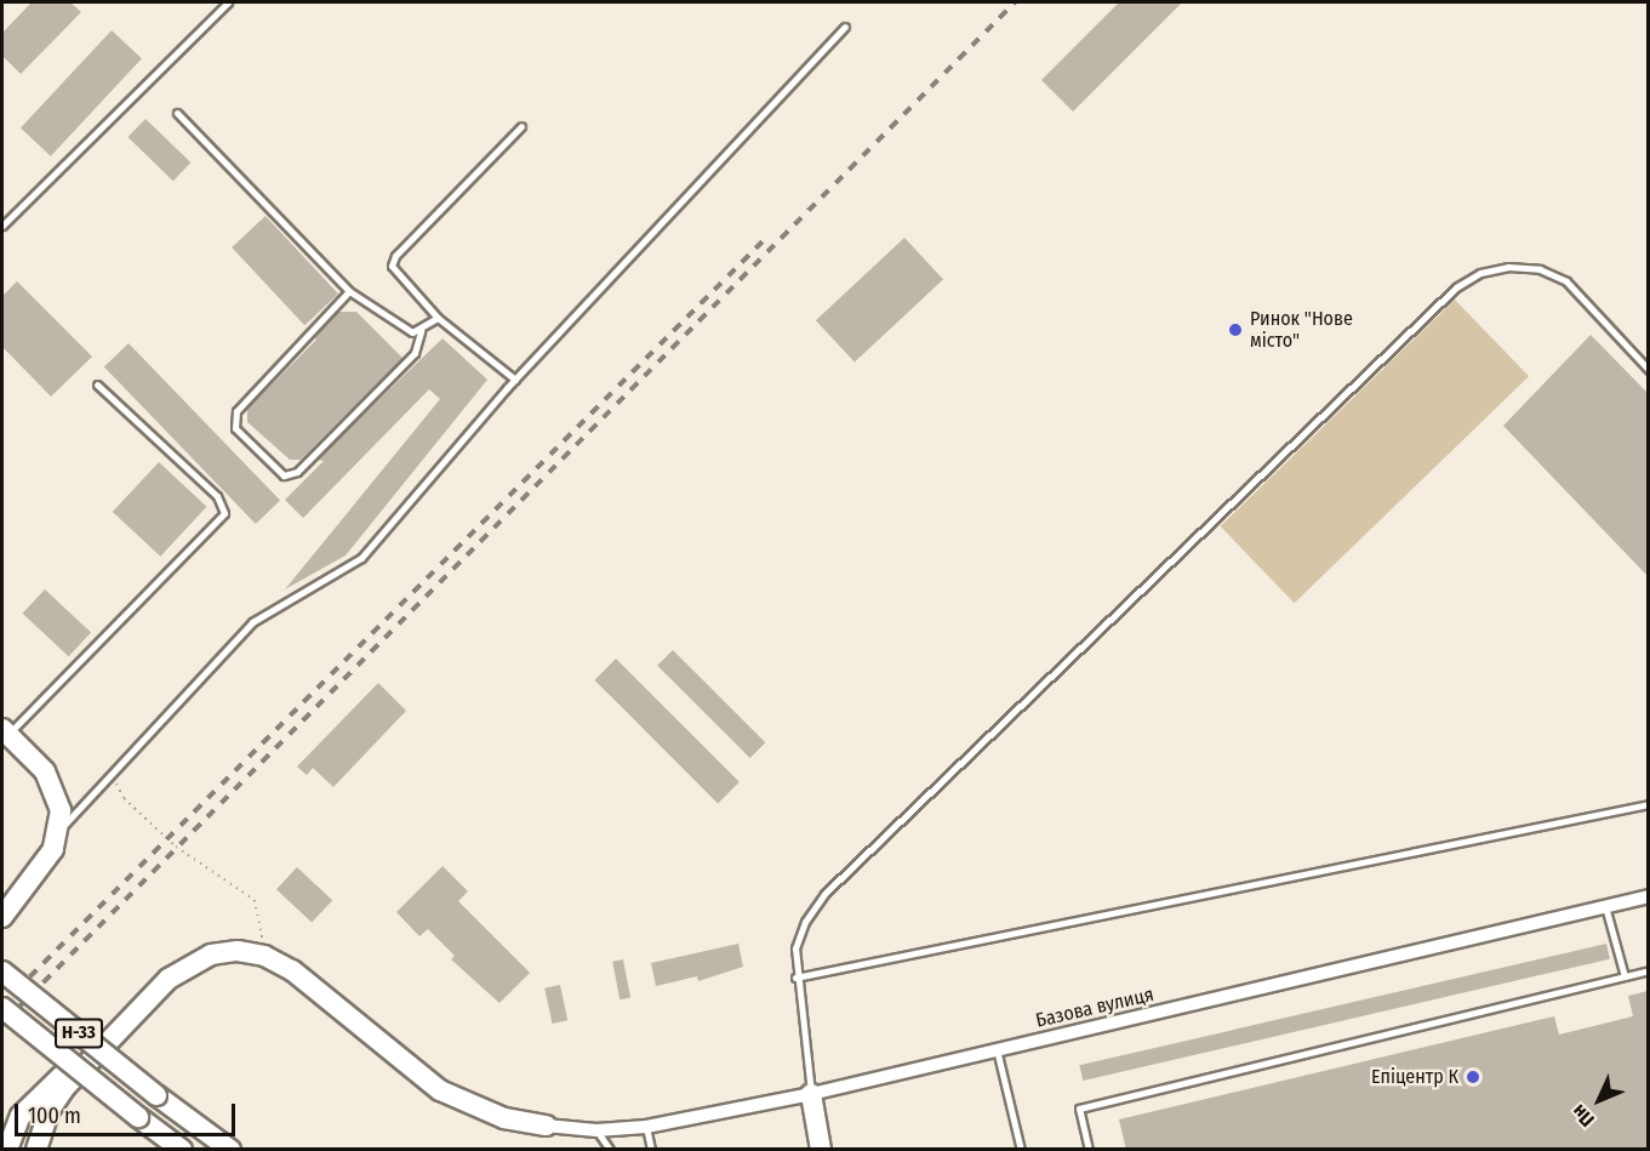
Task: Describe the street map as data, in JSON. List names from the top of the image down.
{
  "streets": {
    "main road": ["Н-33"],
    "street": ["Базова вулиця"]
  },
  "places": ["Ринок \"Нове місто\"", "Епіцентр К"],
  "scale_bar": "100 m",
  "north": "bottom left"
}
